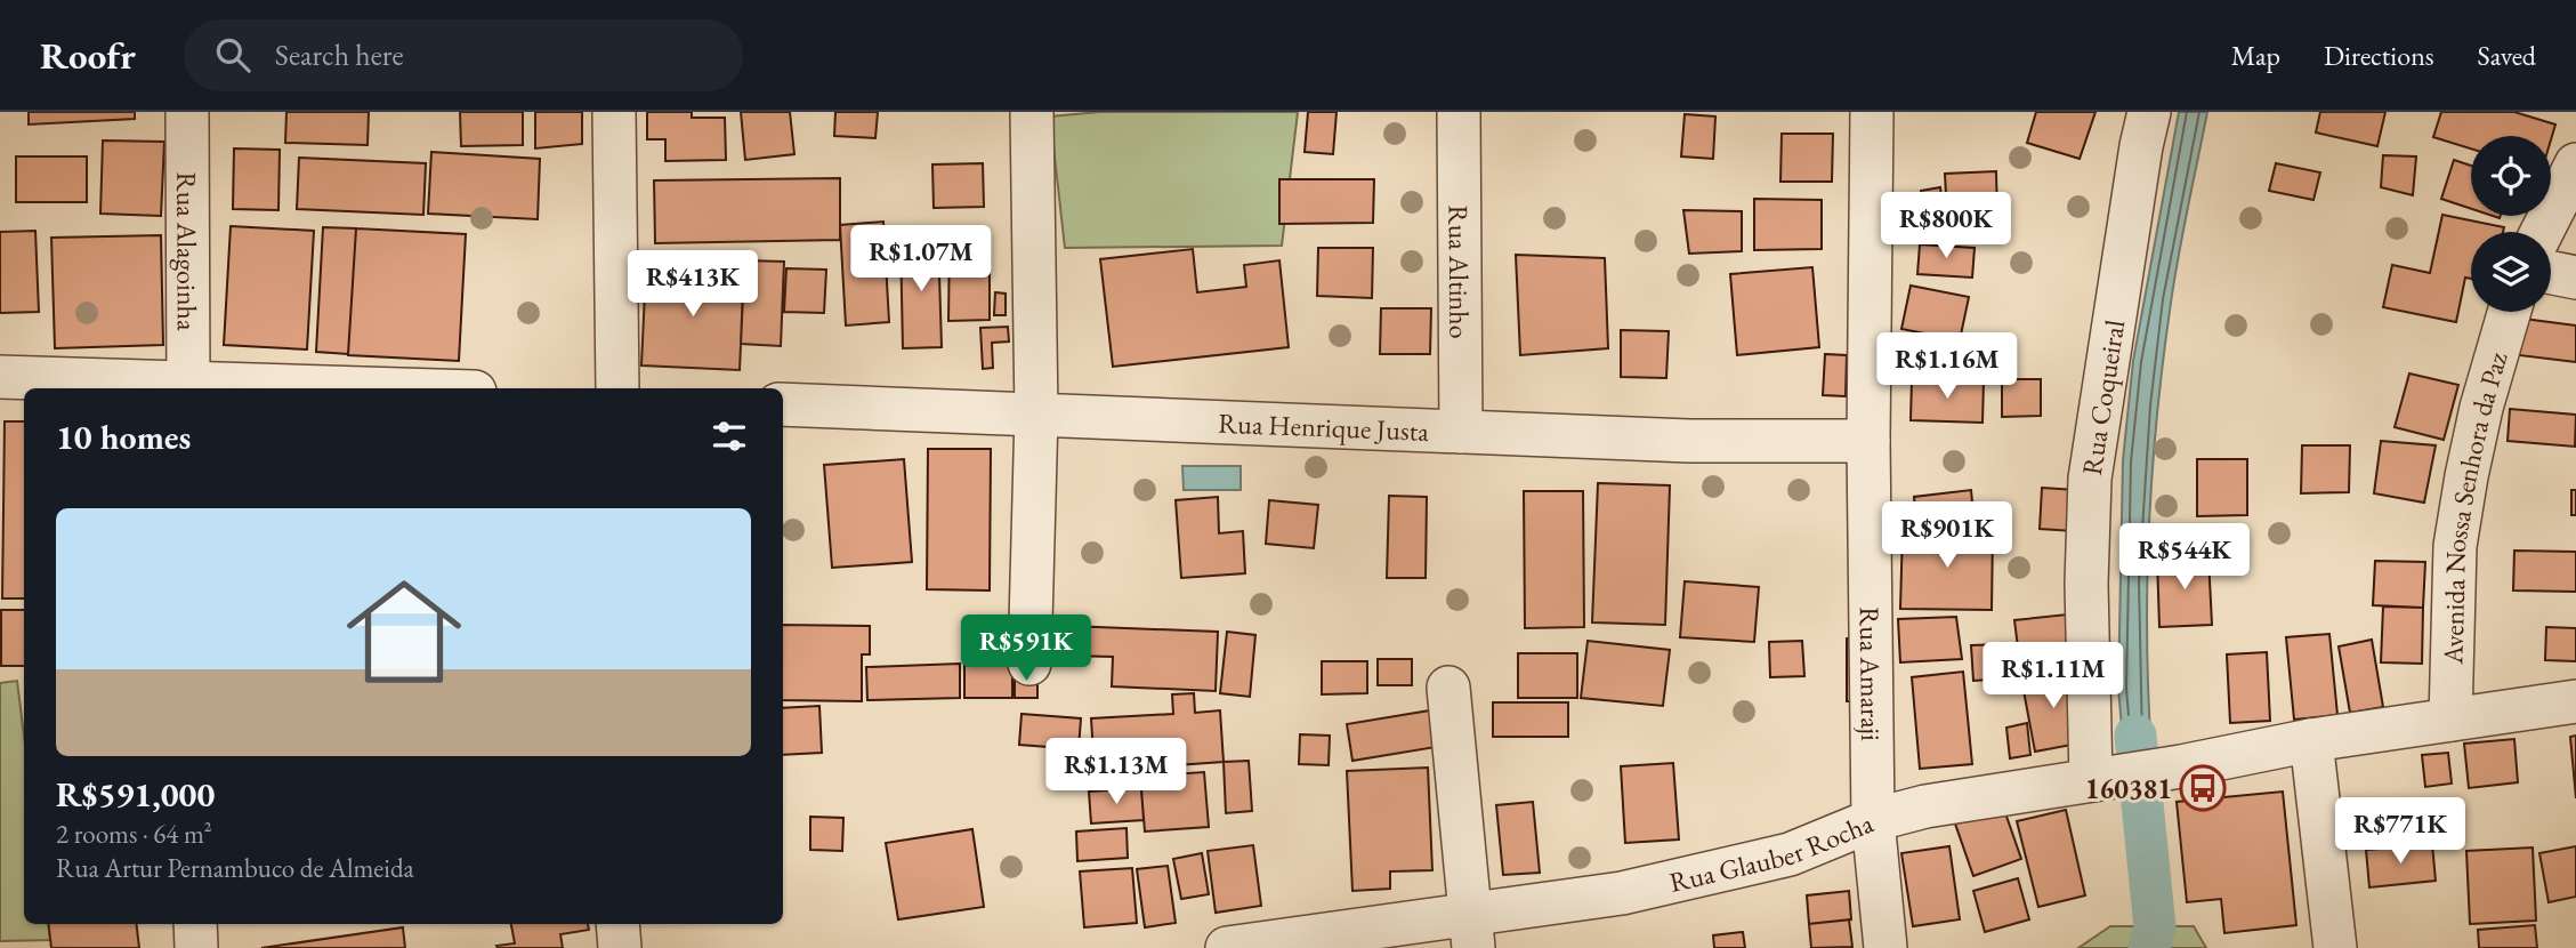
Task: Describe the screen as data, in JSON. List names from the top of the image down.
{
  "streets": {
    "street": [
      "Rua Alagoinha",
      "Rua Altinho",
      "Rua Coqueiral",
      "Rua Henrique Justa",
      "Avenida Nossa Senhora da Paz",
      "Rua Amaraji",
      "Rua Glauber Rocha"
    ]
  },
  "crossings": [
    ["Rua Altinho", "Rua Henrique Justa"],
    ["Rua Coqueiral", "Rua Glauber Rocha"],
    ["Rua Henrique Justa", "Rua Amaraji"],
    ["Avenida Nossa Senhora da Paz", "Rua Glauber Rocha"],
    ["Rua Amaraji", "Rua Glauber Rocha"]
  ],
  "places": {
    "bus stop": ["160381"]
  },
  "page": {
    "header": "Roofr",
    "search": "Search here",
    "nav": ["Map", "Directions", "Saved"],
    "price": [
      "R$800K",
      "R$1.07M",
      "R$413K",
      "R$1.16M",
      "R$901K",
      "R$544K",
      "R$591K",
      "R$1.11M",
      "R$1.13M",
      "R$771K"
    ],
    "heading": "10 homes",
    "list": [
      {
        "name": "R$591,000",
        "note": "2 rooms · 64 m² · Rua Artur Pernambuco de Almeida"
      }
    ]
  }
}
